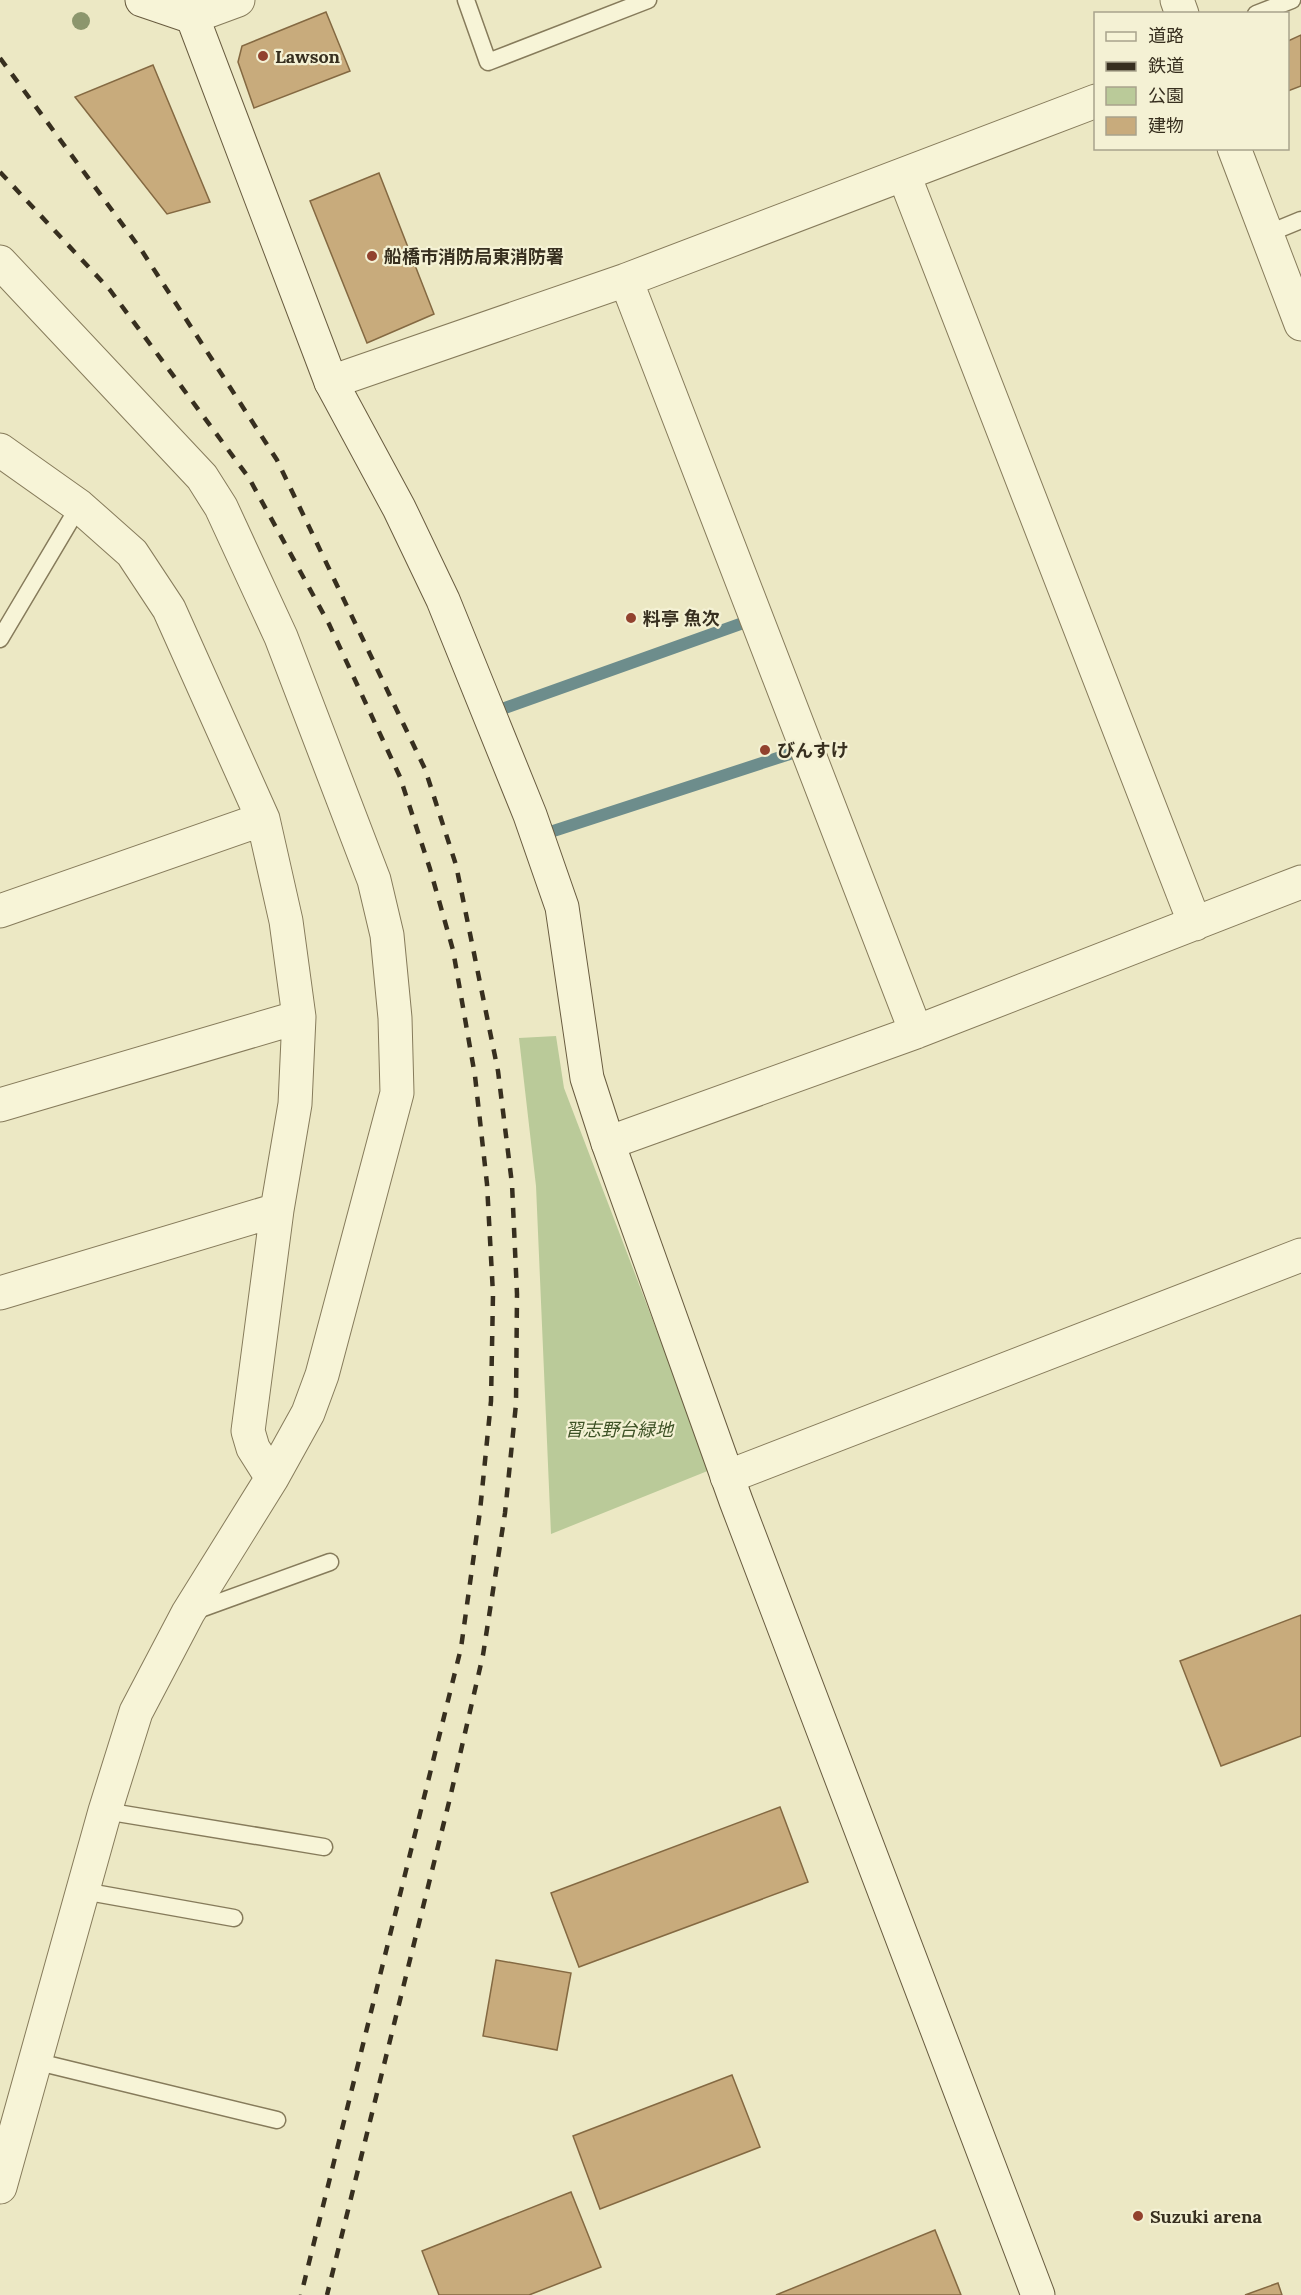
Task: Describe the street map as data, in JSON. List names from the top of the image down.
{
  "parks": ["習志野台緑地"],
  "places": [
    "Lawson",
    "船橋市消防局東消防署",
    "料亭 魚次",
    "びんすけ",
    "Suzuki arena"
  ],
  "legend": [
    "道路",
    "鉄道",
    "公園",
    "建物"
  ]
}
